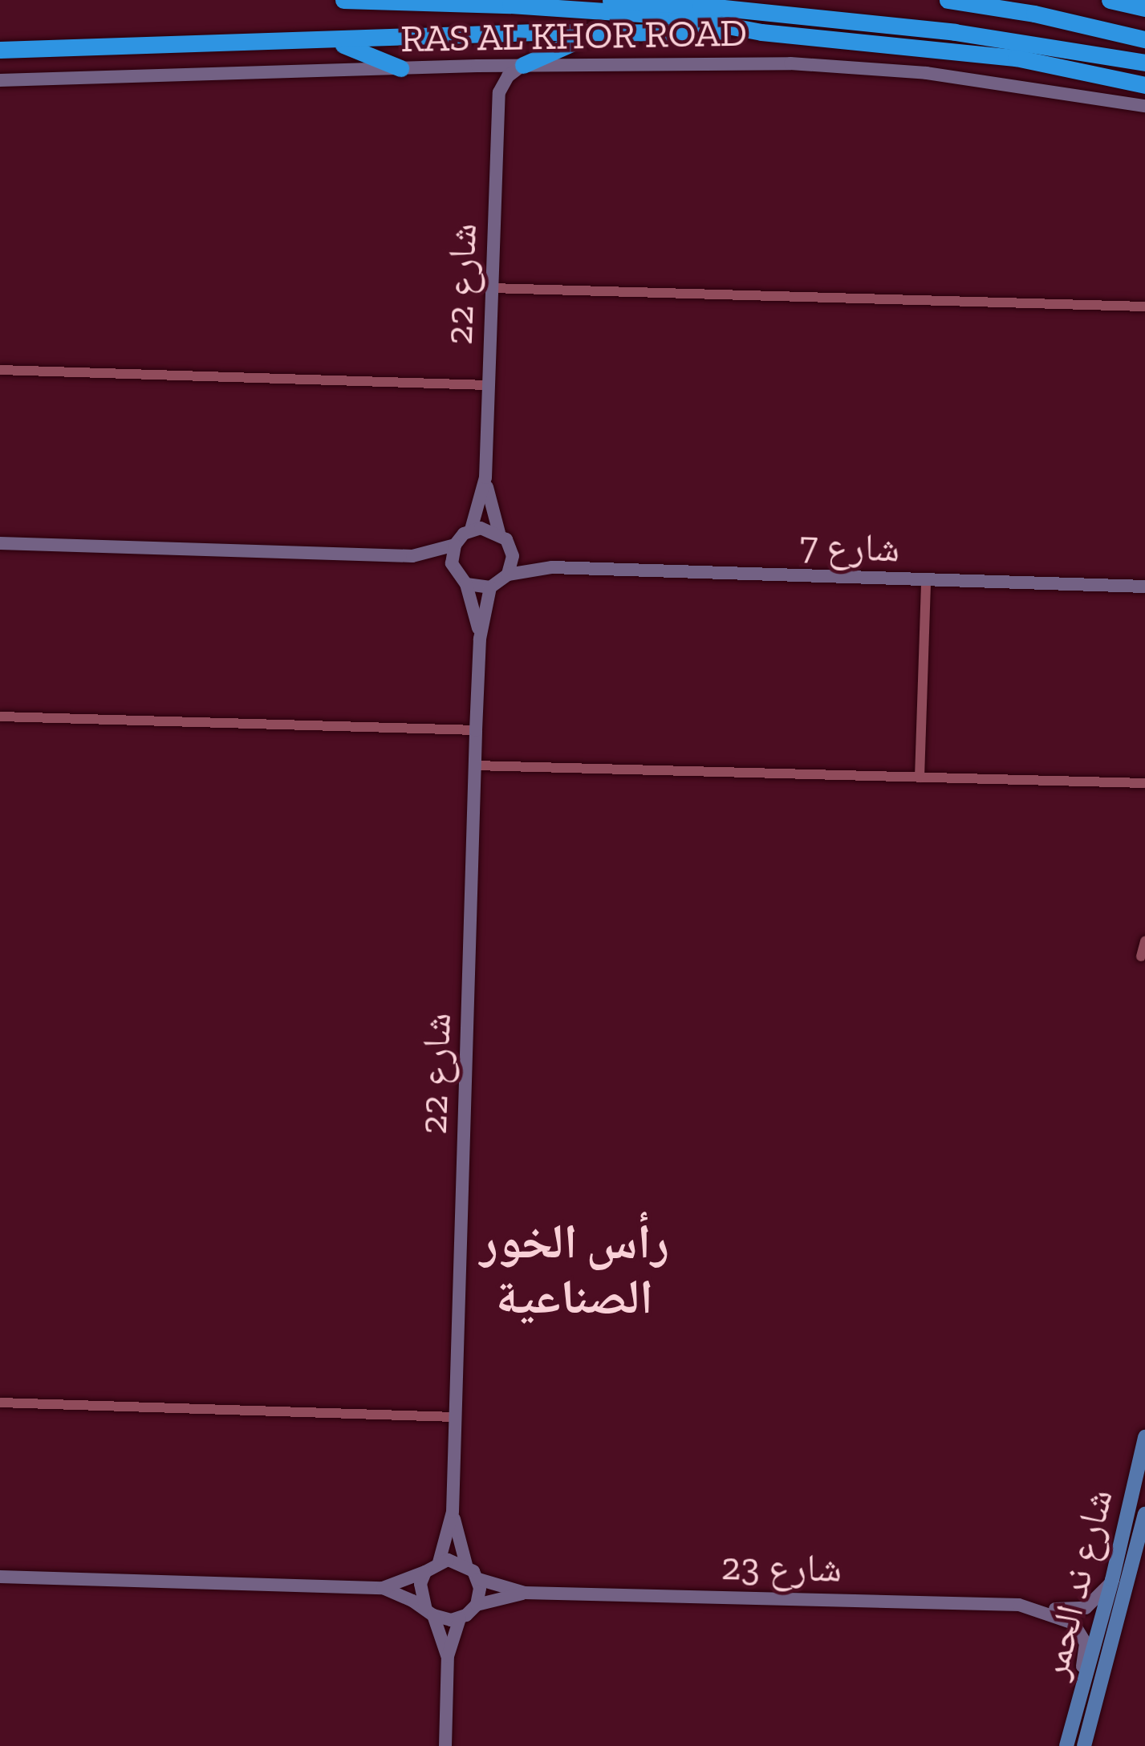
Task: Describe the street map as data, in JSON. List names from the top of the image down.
{
  "streets": {
    "main road": ["شارع ند الحمر"],
    "street": [
      "RAS AL KHOR ROAD",
      "شارع 22",
      "شارع 7",
      "شارع 23"
    ]
  },
  "crossings": [
    ["شارع 22", "شارع 23"],
    ["شارع 23", "شارع ند الحمر"]
  ],
  "districts": ["رأس الخور الصناعية"]
}
